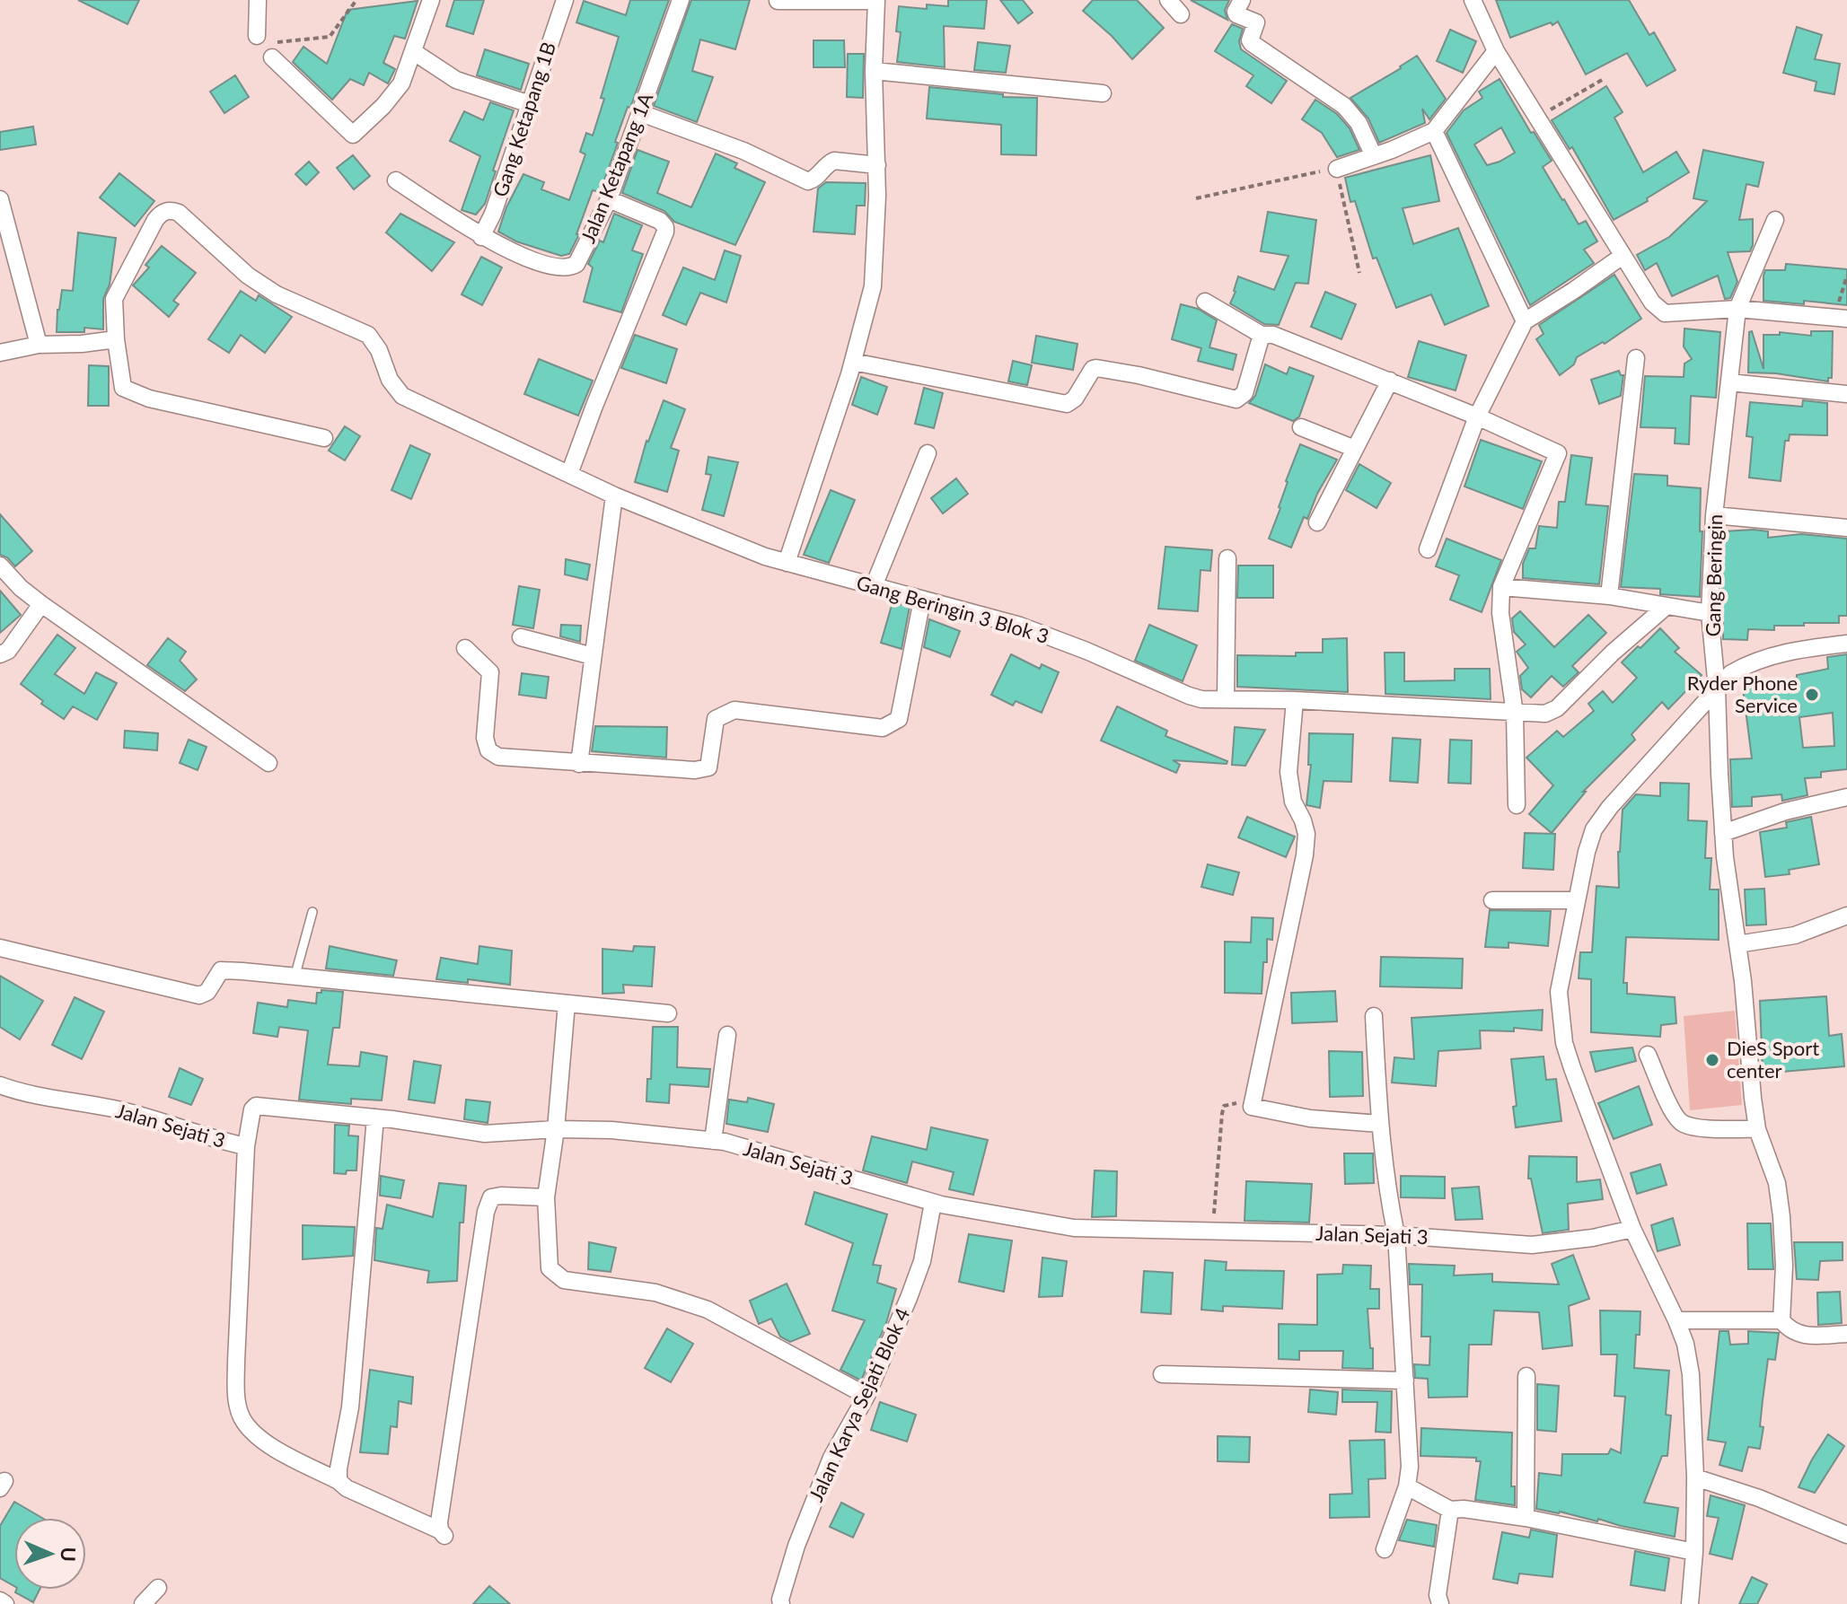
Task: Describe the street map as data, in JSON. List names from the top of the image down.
{
  "streets": {
    "street": [
      "Gang Ketapang 1B",
      "Jalan Ketapang 1A",
      "Gang Beringin",
      "Gang Beringin 3 Blok 3",
      "Jalan Sejati 3",
      "Jalan Karya Sejati Blok 4"
    ]
  },
  "crossings": [
    ["Gang Ketapang 1B", "Jalan Ketapang 1A"],
    ["Jalan Sejati 3", "Jalan Karya Sejati Blok 4"]
  ],
  "places": ["Ryder Phone Service", "DieS Sport center"],
  "north": "right"
}
